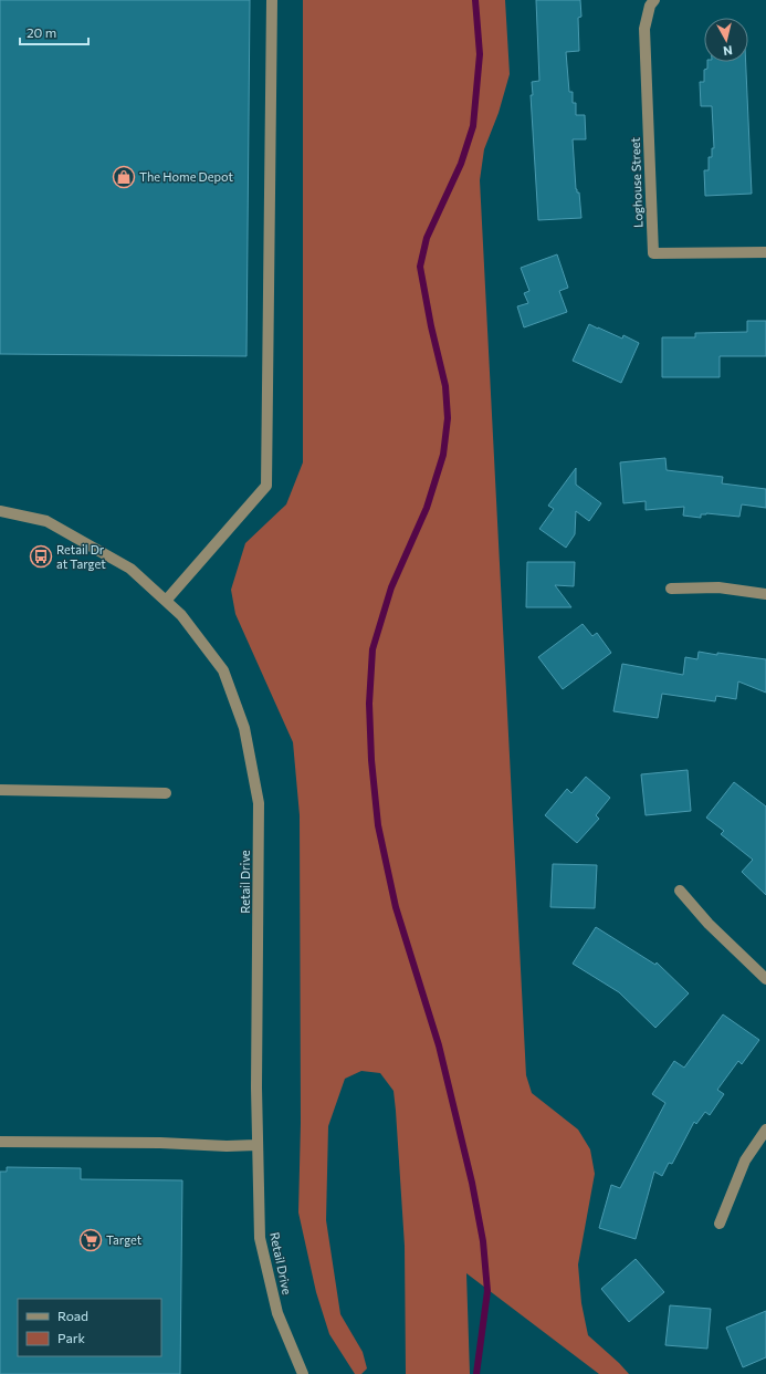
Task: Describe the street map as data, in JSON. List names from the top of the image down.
{
  "streets": {
    "street": ["Loghouse Street", "Retail Drive"]
  },
  "places": {
    "shop": ["The Home Depot"],
    "bus stop": ["Retail Dr at Target"],
    "supermarket": ["Target"]
  },
  "legend": ["Road", "Park"],
  "scale_bar": "20 m",
  "north": "bottom"
}
